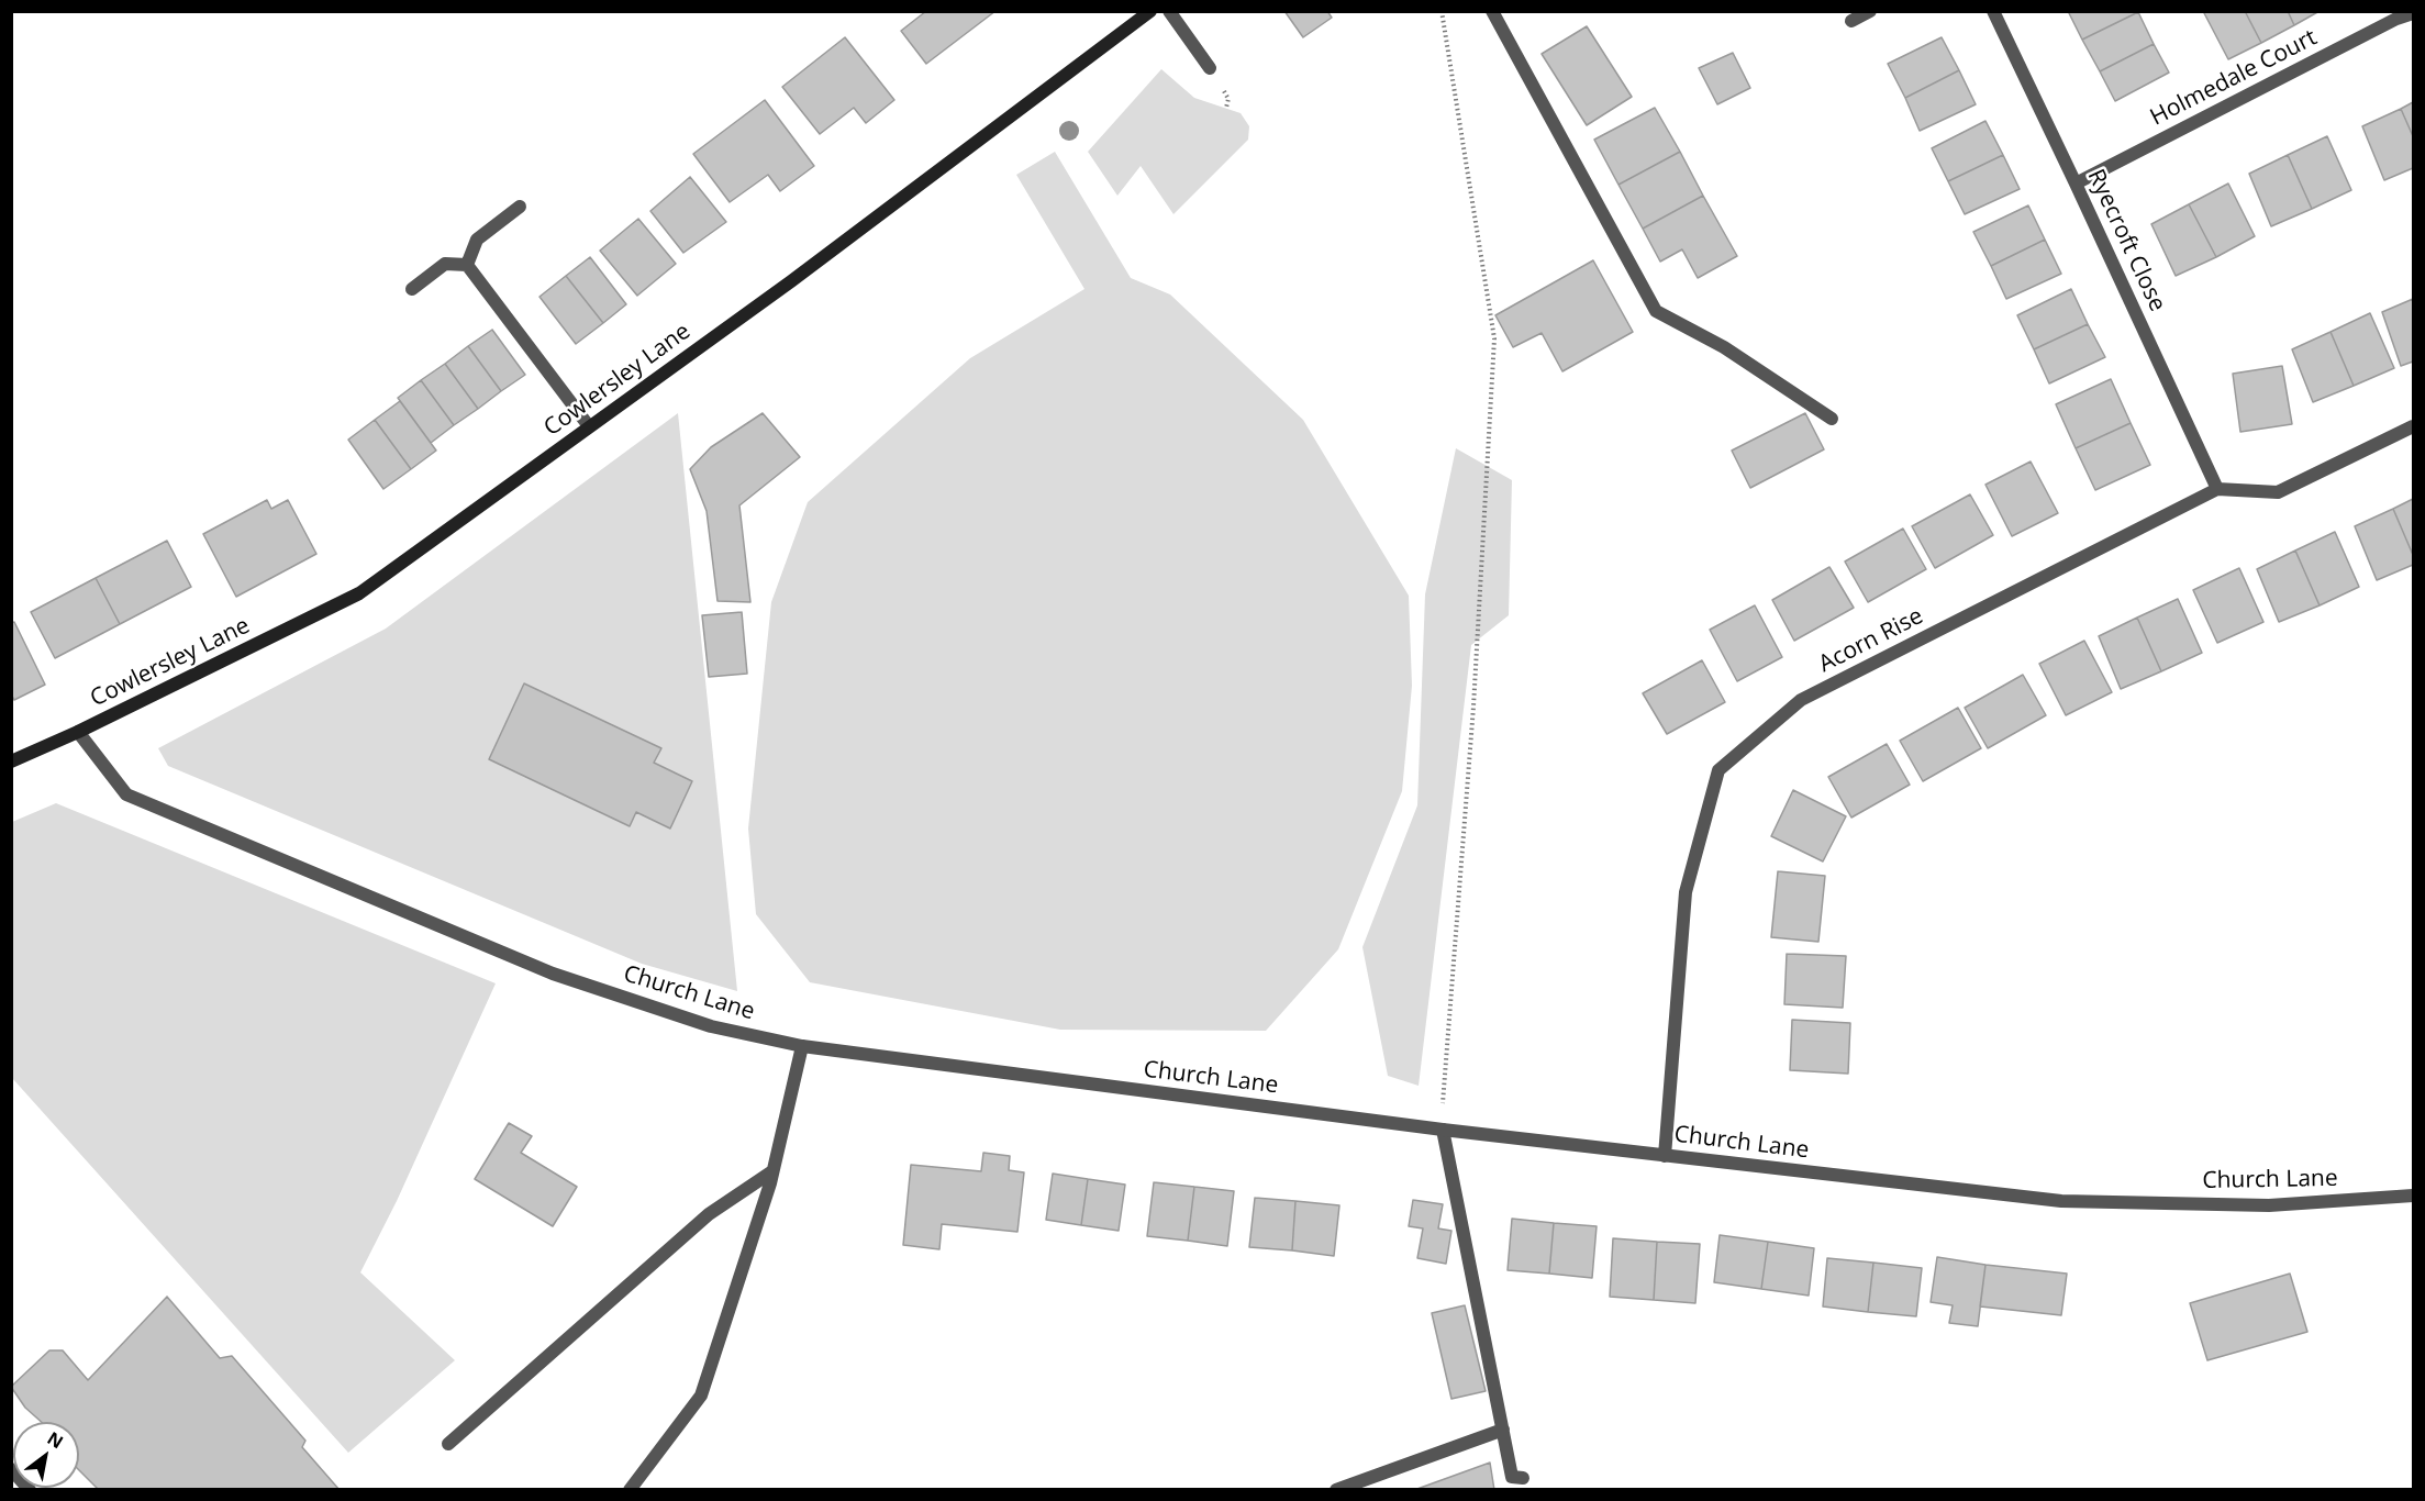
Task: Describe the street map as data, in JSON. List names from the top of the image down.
{
  "streets": {
    "street": [
      "Holmedale Court",
      "Ryecroft Close",
      "Cowlersley Lane",
      "Acorn Rise",
      "Church Lane"
    ]
  },
  "crossings": [
    ["Holmedale Court", "Ryecroft Close"],
    ["Ryecroft Close", "Acorn Rise"],
    ["Cowlersley Lane", "Church Lane"],
    ["Acorn Rise", "Church Lane"]
  ],
  "north": "top right"
}
